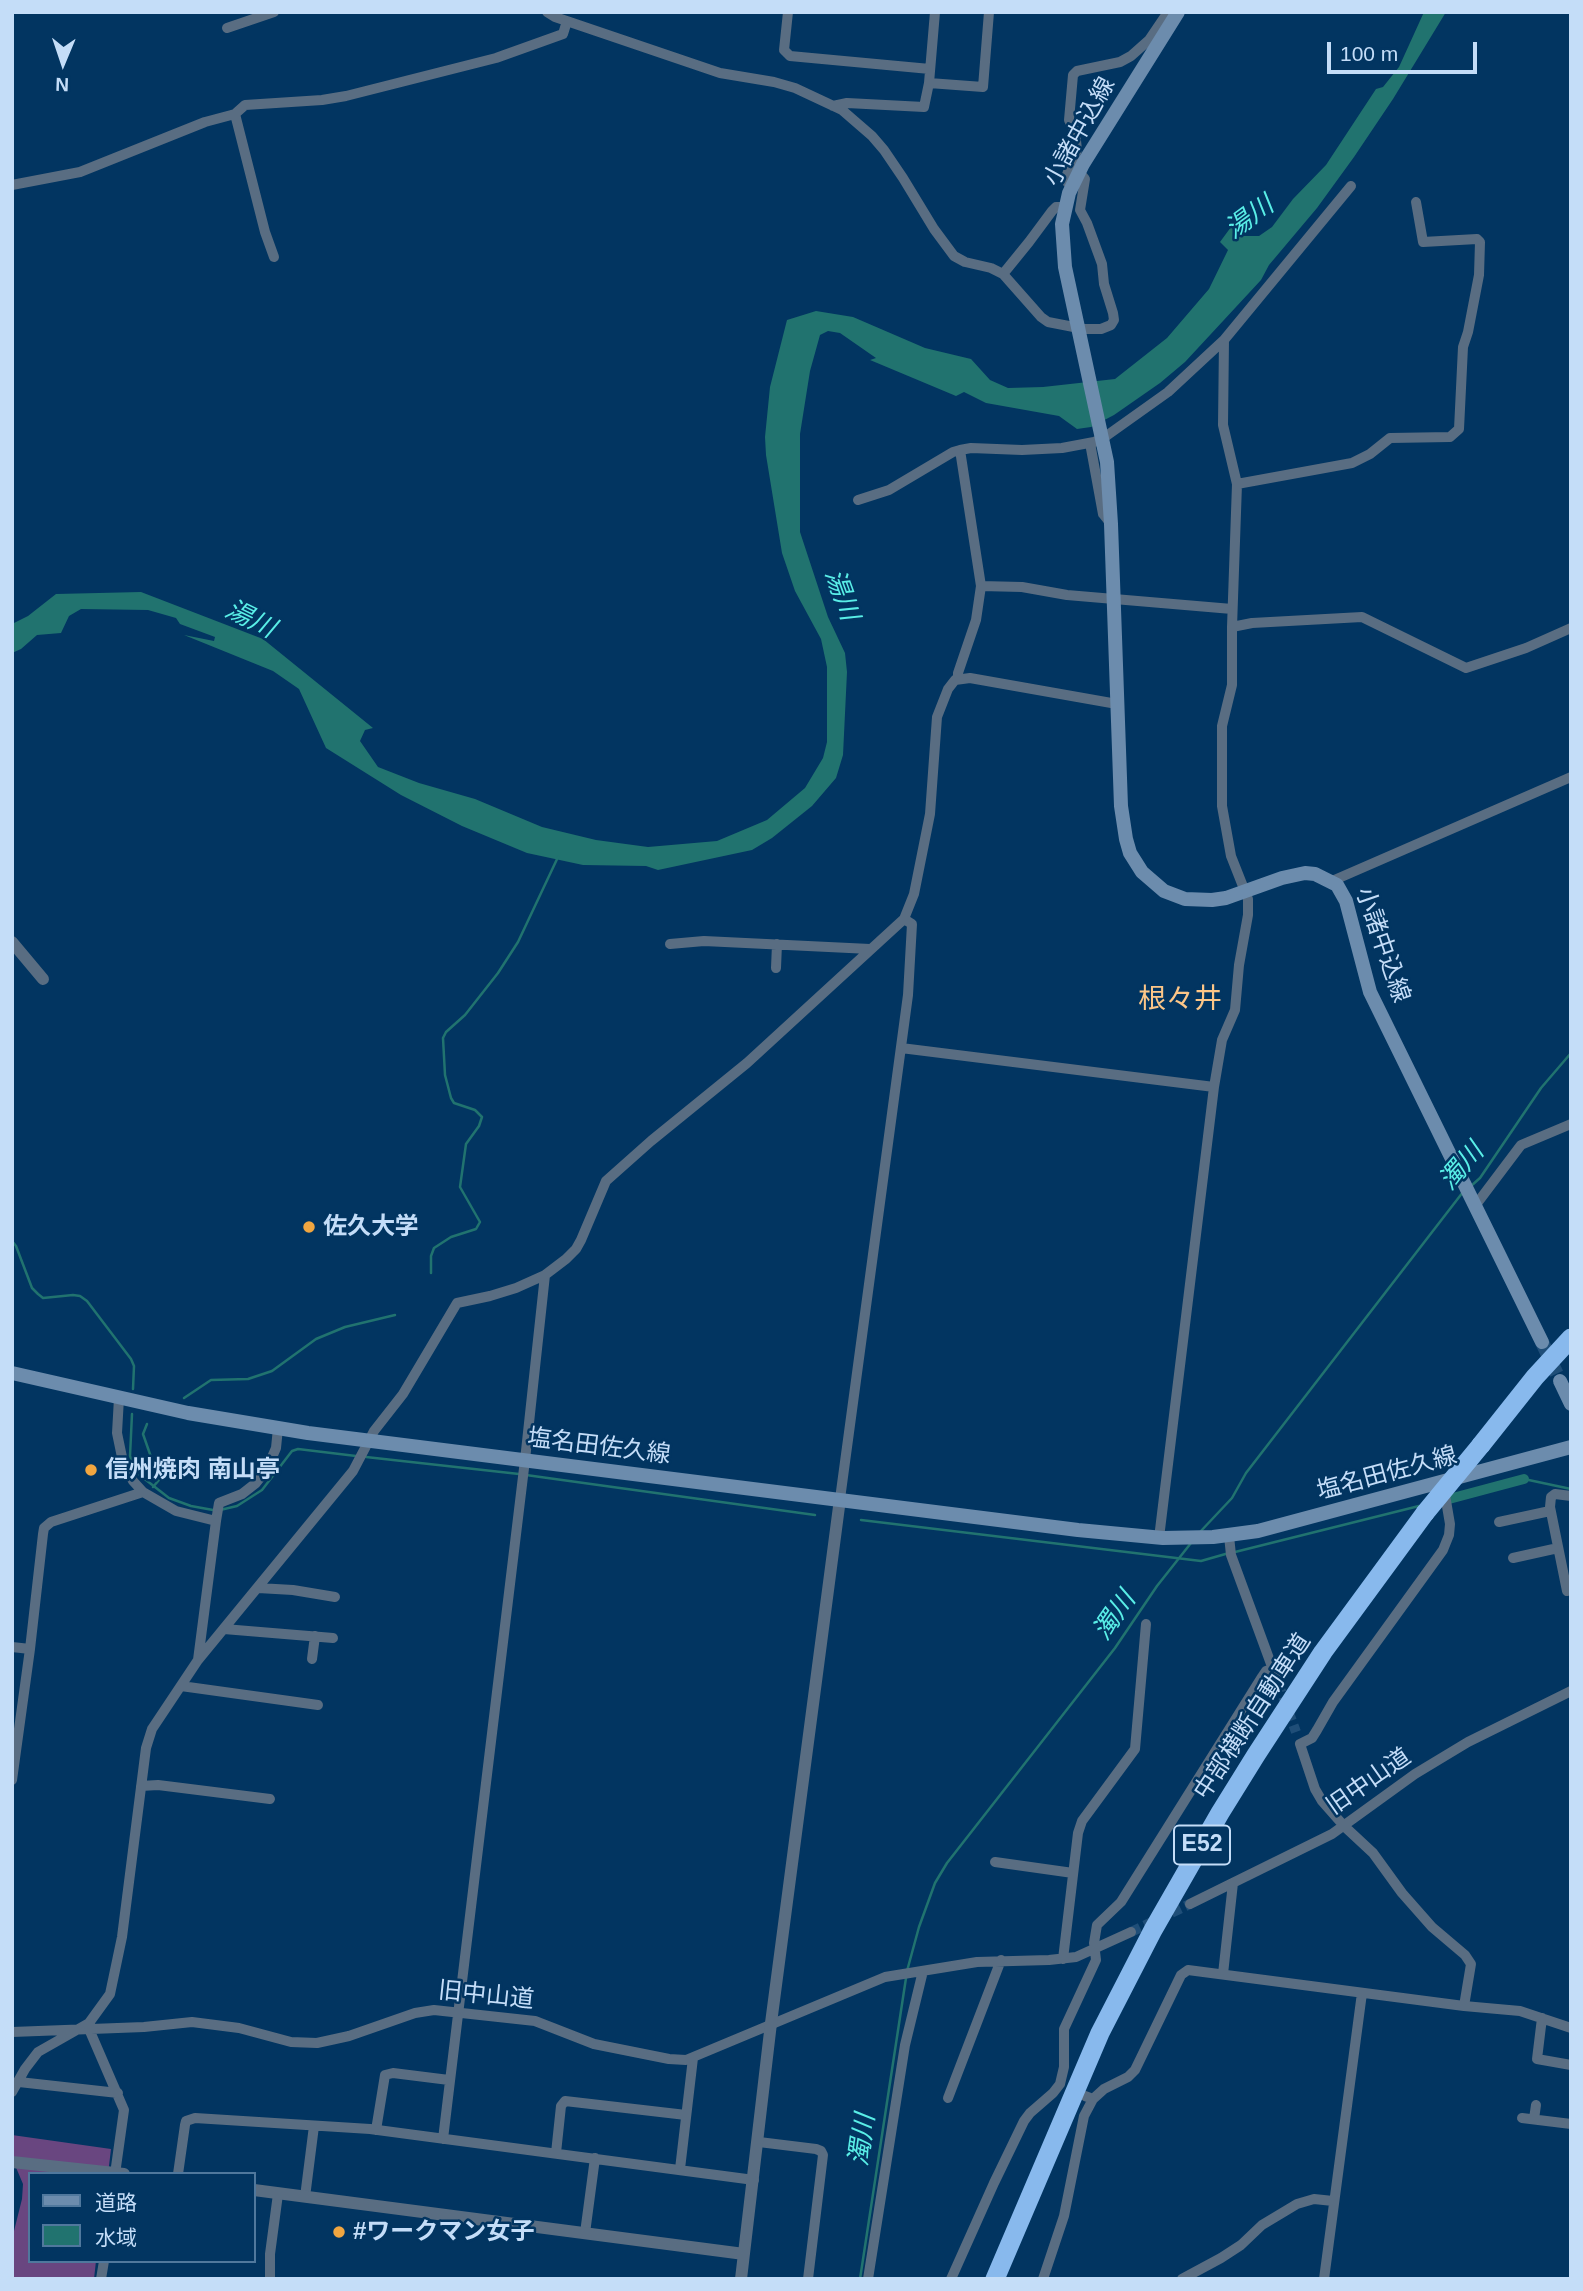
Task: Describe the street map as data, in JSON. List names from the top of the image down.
{
  "streets": {
    "highway": ["中部横断自動車道", "E52"],
    "main road": ["小諸中込線", "塩名田佐久線"],
    "street": ["旧中山道"]
  },
  "districts": ["根々井"],
  "water": ["湯川", "濁川"],
  "places": ["佐久大学", "信州焼肉 南山亭", "#ワークマン女子"],
  "legend": ["道路", "水域"],
  "scale_bar": "100 m",
  "north": "bottom"
}
